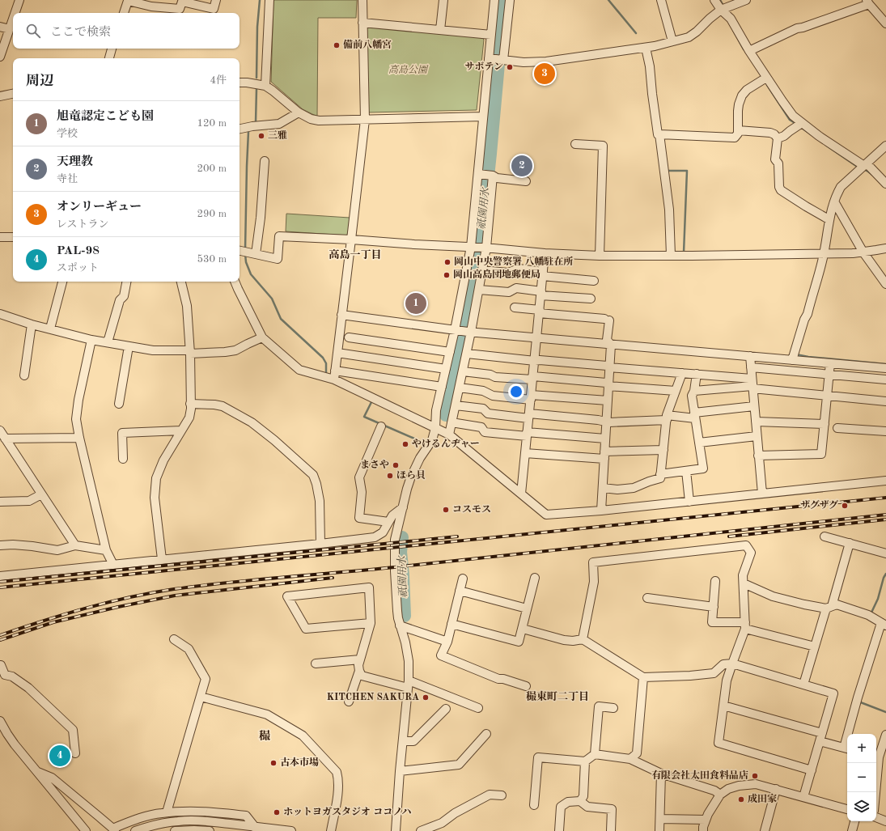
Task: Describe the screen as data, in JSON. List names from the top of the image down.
{
  "districts": ["高島一丁目", "穝東町二丁目", "穝"],
  "water": ["祇園用水"],
  "parks": ["高島公園"],
  "places": [
    "備前八幡宮",
    "サボテン",
    "三雅",
    "岡山中央警察署 八幡駐在所",
    "岡山高島団地郵便局",
    "やけるんヂャー",
    "まさや",
    "ほら貝",
    "ザグザグ",
    "コスモス",
    "KITCHEN SAKURA",
    "古本市場",
    "有限会社太田食料品店",
    "成田家",
    "ホットヨガスタジオ ココノハ"
  ],
  "page": {
    "search": "ここで検索",
    "heading": ["周辺", "4件"],
    "pins": [
      "3",
      "2",
      "1",
      "4"
    ],
    "list": [
      {
        "mark": "1",
        "name": "旭竜認定こども園",
        "note": "学校",
        "value": "120 m"
      },
      {
        "mark": "2",
        "name": "天理教",
        "note": "寺社",
        "value": "200 m"
      },
      {
        "mark": "3",
        "name": "オンリーギュー",
        "note": "レストラン",
        "value": "290 m"
      },
      {
        "mark": "4",
        "name": "PAL-98",
        "note": "スポット",
        "value": "530 m"
      }
    ],
    "map_buttons": ["+", "−"]
  }
}
